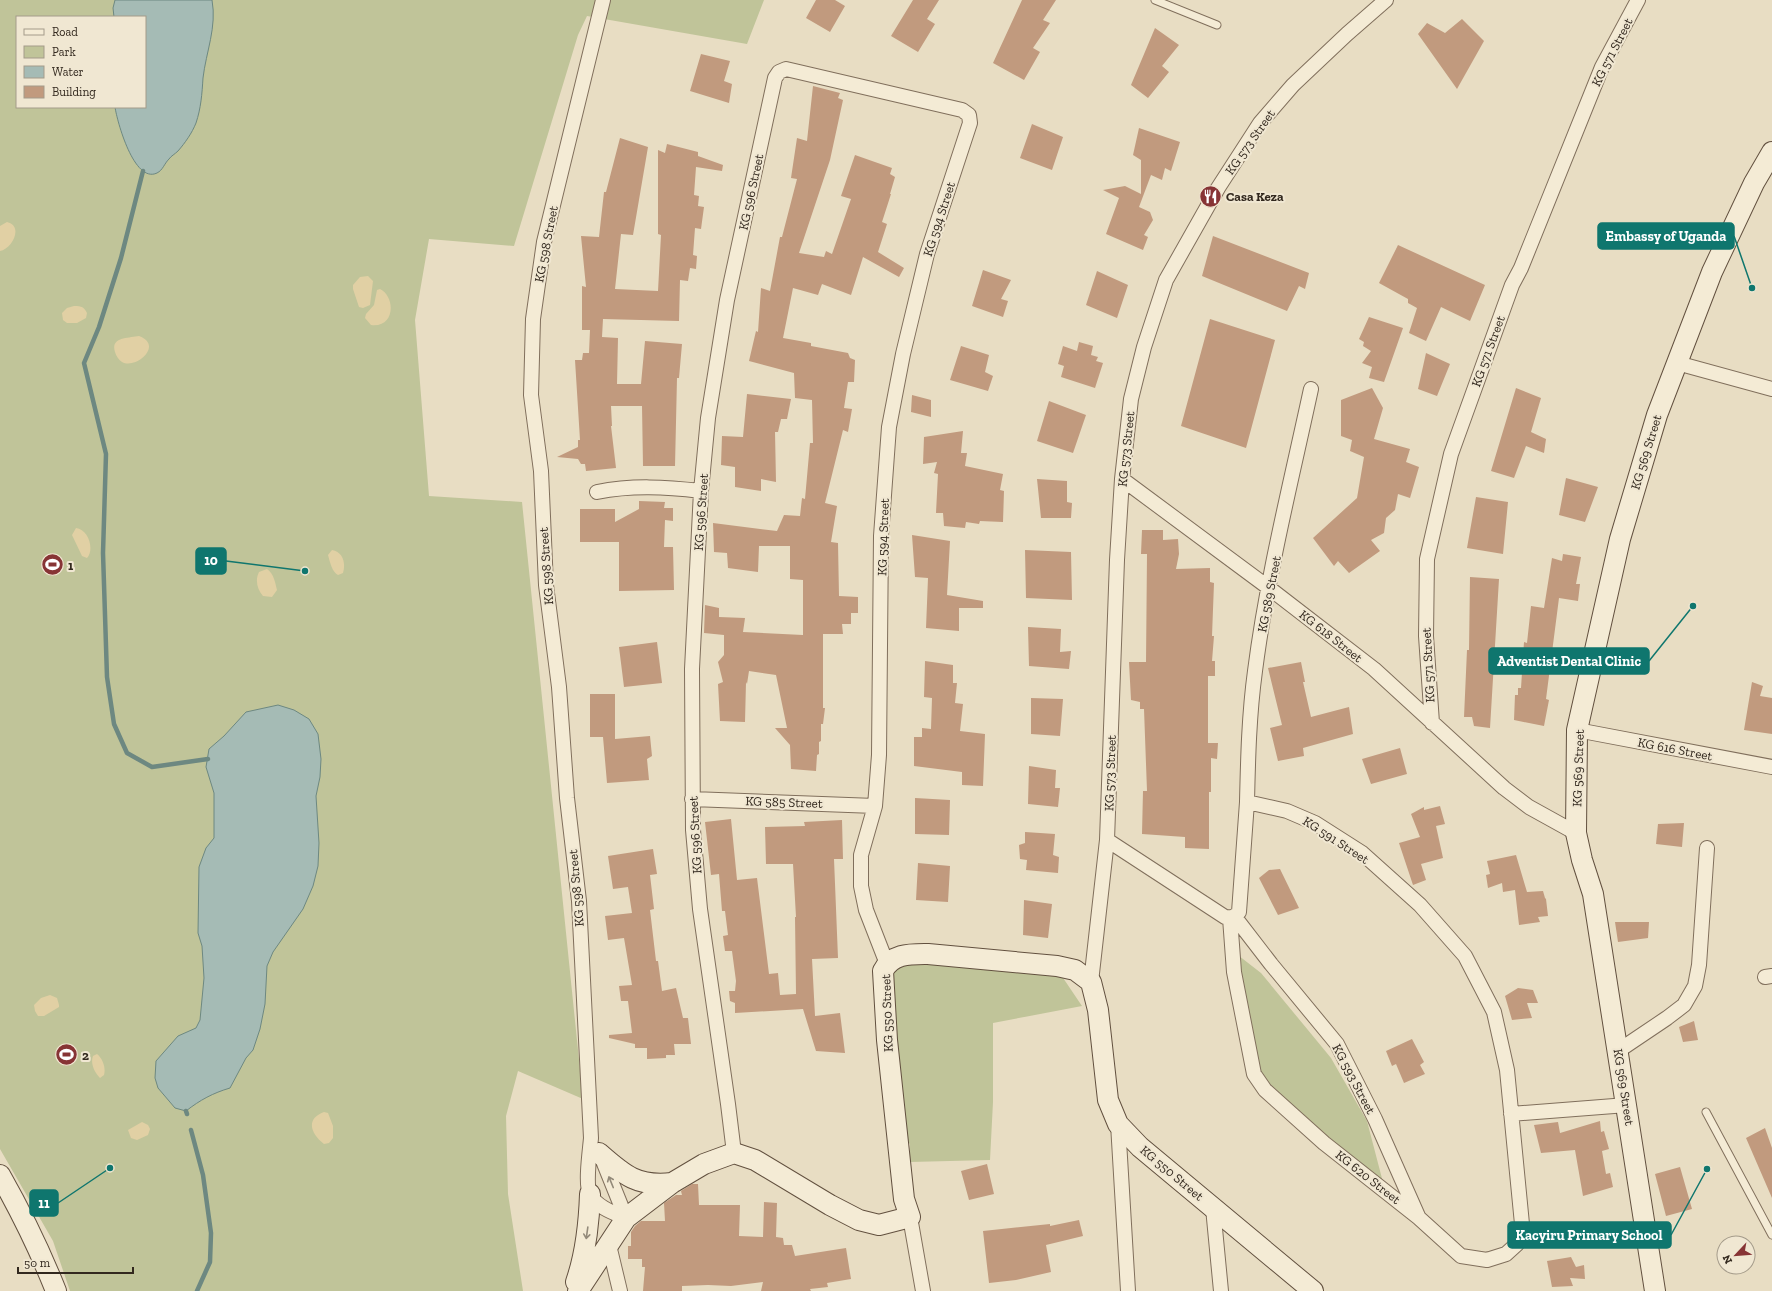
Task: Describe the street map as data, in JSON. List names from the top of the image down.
{
  "streets": {
    "street": [
      "KG 571 Street",
      "KG 573 Street",
      "KG 596 Street",
      "KG 594 Street",
      "KG 598 Street",
      "KG 569 Street",
      "KG 589 Street",
      "KG 618 Street",
      "KG 616 Street",
      "KG 585 Street",
      "KG 591 Street",
      "KG 550 Street",
      "KG 593 Street",
      "KG 620 Street"
    ]
  },
  "crossings": [
    ["KG 571 Street", "KG 618 Street"],
    ["KG 573 Street", "KG 618 Street"],
    ["KG 573 Street", "KG 550 Street"],
    ["KG 596 Street", "KG 594 Street"],
    ["KG 596 Street", "KG 585 Street"],
    ["KG 594 Street", "KG 585 Street"],
    ["KG 594 Street", "KG 550 Street"],
    ["KG 569 Street", "KG 618 Street"],
    ["KG 569 Street", "KG 616 Street"],
    ["KG 589 Street", "KG 618 Street"],
    ["KG 589 Street", "KG 591 Street"],
    ["KG 591 Street", "KG 620 Street"],
    ["KG 593 Street", "KG 620 Street"]
  ],
  "places": {
    "restaurant": ["Casa Keza"],
    "other": [
      "Embassy of Uganda",
      "10",
      "Adventist Dental Clinic",
      "11",
      "Kacyiru Primary School"
    ],
    "sports": ["1", "2"]
  },
  "legend": [
    "Road",
    "Park",
    "Water",
    "Building"
  ],
  "scale_bar": "50 m",
  "north": "bottom left"
}
